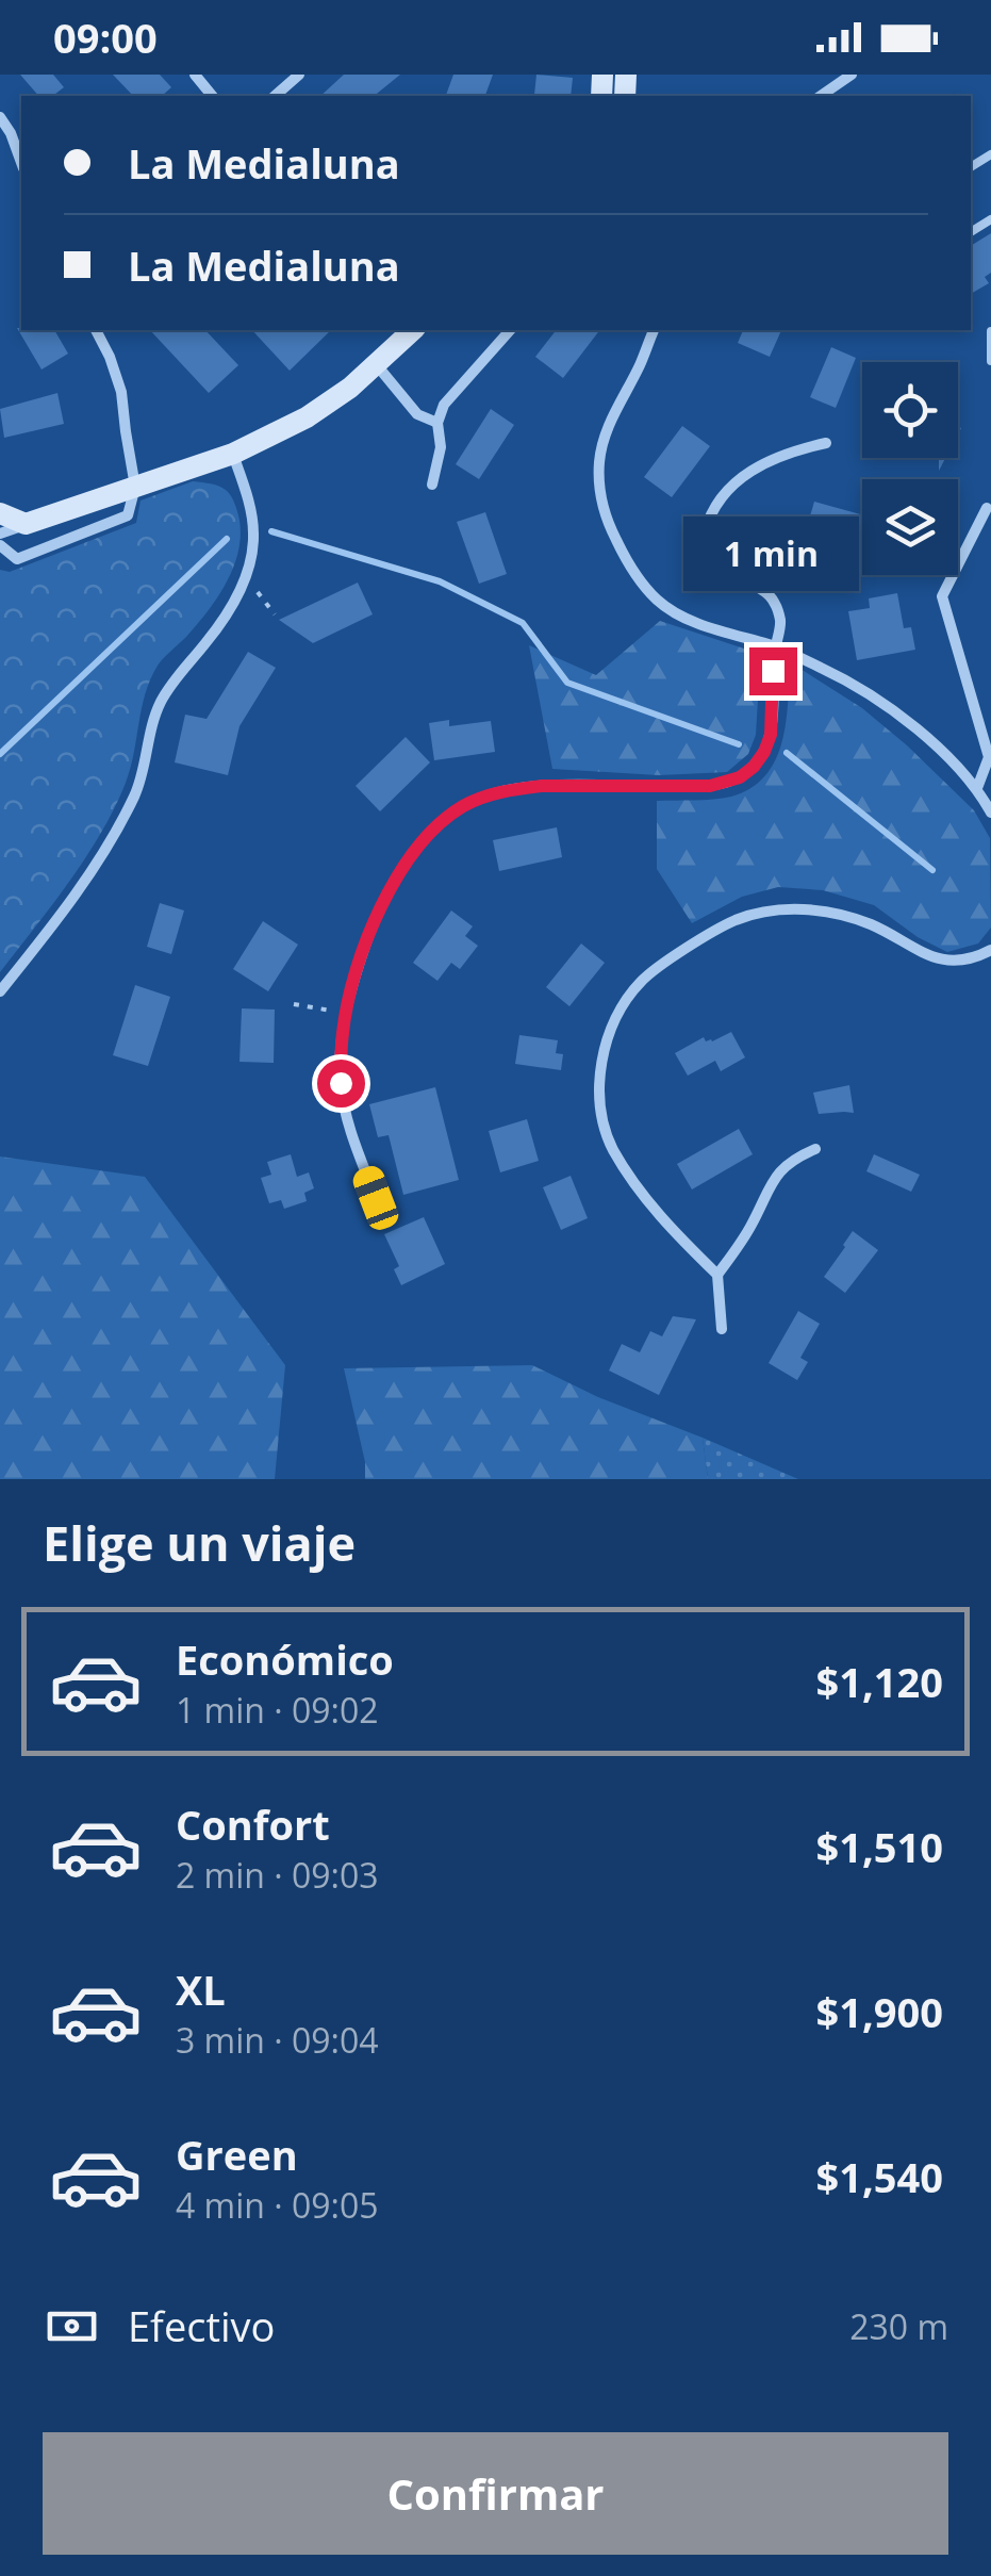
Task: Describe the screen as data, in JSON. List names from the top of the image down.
{
  "page": {
    "status": "09:00",
    "banner": ["La Medialuna", "La Medialuna"],
    "bubble": "1 min",
    "heading": "Elige un viaje",
    "list": [
      {
        "name": "Económico",
        "note": "1 min · 09:02",
        "value": "$1,120"
      },
      {
        "name": "Confort",
        "note": "2 min · 09:03",
        "value": "$1,510"
      },
      {
        "name": "XL",
        "note": "3 min · 09:04",
        "value": "$1,900"
      },
      {
        "name": "Green",
        "note": "4 min · 09:05",
        "value": "$1,540"
      }
    ],
    "pay": ["Efectivo", "230 m"],
    "buttons": "Confirmar"
  }
}
